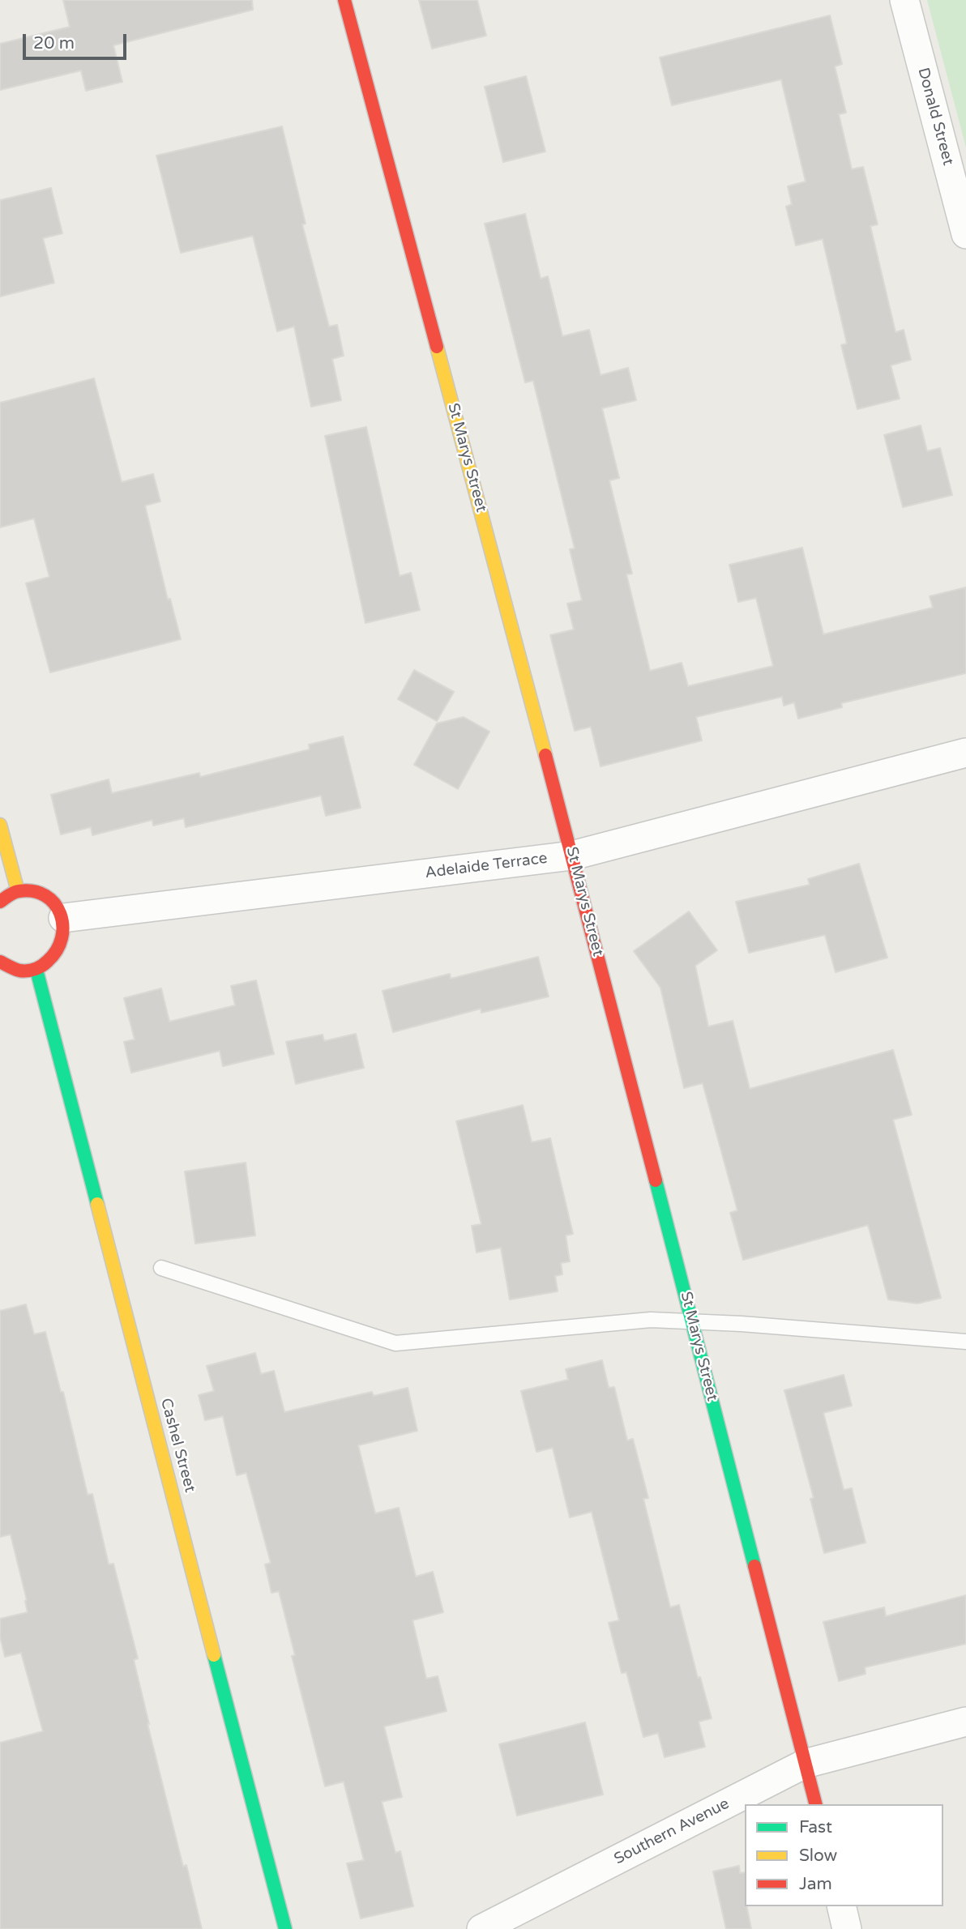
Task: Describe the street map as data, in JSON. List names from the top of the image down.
{
  "streets": {
    "street": [
      "Donald Street",
      "St Marys Street",
      "Adelaide Terrace",
      "Cashel Street",
      "Southern Avenue"
    ]
  },
  "crossings": [
    ["St Marys Street", "Adelaide Terrace"],
    ["St Marys Street", "Southern Avenue"]
  ],
  "legend": ["Fast", "Slow", "Jam"],
  "scale_bar": "20 m"
}
